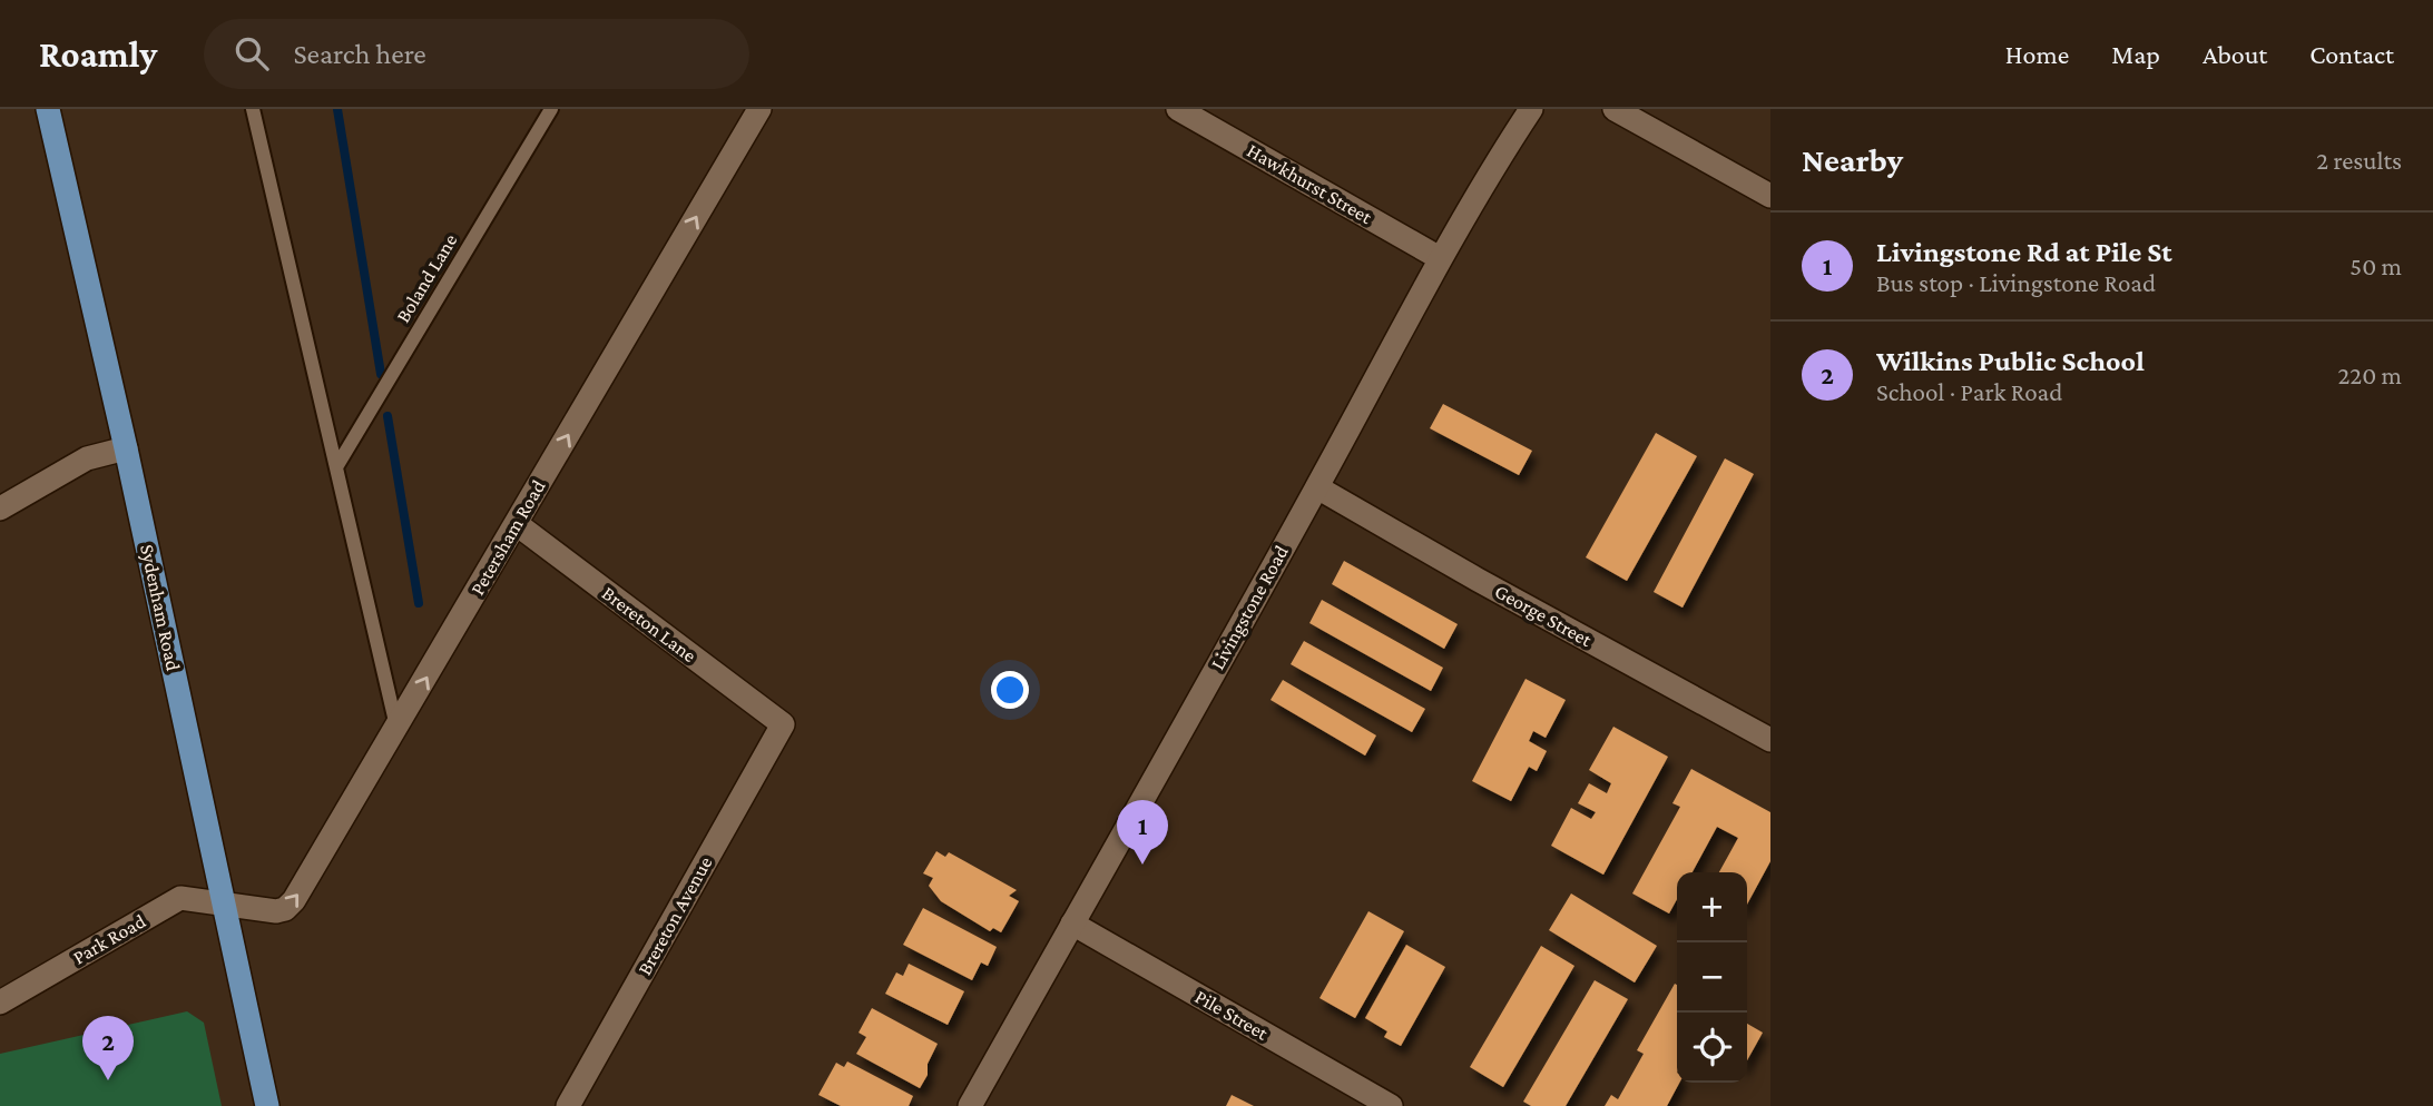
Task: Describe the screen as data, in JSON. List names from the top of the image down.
{
  "streets": {
    "main road": ["Sydenham Road"],
    "street": [
      "Hawkhurst Street",
      "Petersham Road",
      "Livingstone Road",
      "George Street",
      "Brereton Lane",
      "Brereton Avenue",
      "Park Road",
      "Pile Street"
    ],
    "lane": ["Boland Lane"]
  },
  "crossings": [
    ["Hawkhurst Street", "Livingstone Road"],
    ["Petersham Road", "Sydenham Road"],
    ["Petersham Road", "Brereton Lane"],
    ["Petersham Road", "Park Road"],
    ["Sydenham Road", "Park Road"],
    ["Livingstone Road", "George Street"],
    ["Livingstone Road", "Pile Street"],
    ["Brereton Lane", "Brereton Avenue"]
  ],
  "one_way": ["Petersham Road"],
  "page": {
    "header": "Roamly",
    "search": "Search here",
    "nav": [
      "Home",
      "Map",
      "About",
      "Contact"
    ],
    "heading": ["Nearby", "2 results"],
    "list": [
      {
        "mark": "1",
        "name": "Livingstone Rd at Pile St",
        "note": "Bus stop · Livingstone Road",
        "value": "50 m"
      },
      {
        "mark": "2",
        "name": "Wilkins Public School",
        "note": "School · Park Road",
        "value": "220 m"
      }
    ],
    "pins": ["1", "2"],
    "map_buttons": ["+", "−"]
  }
}
